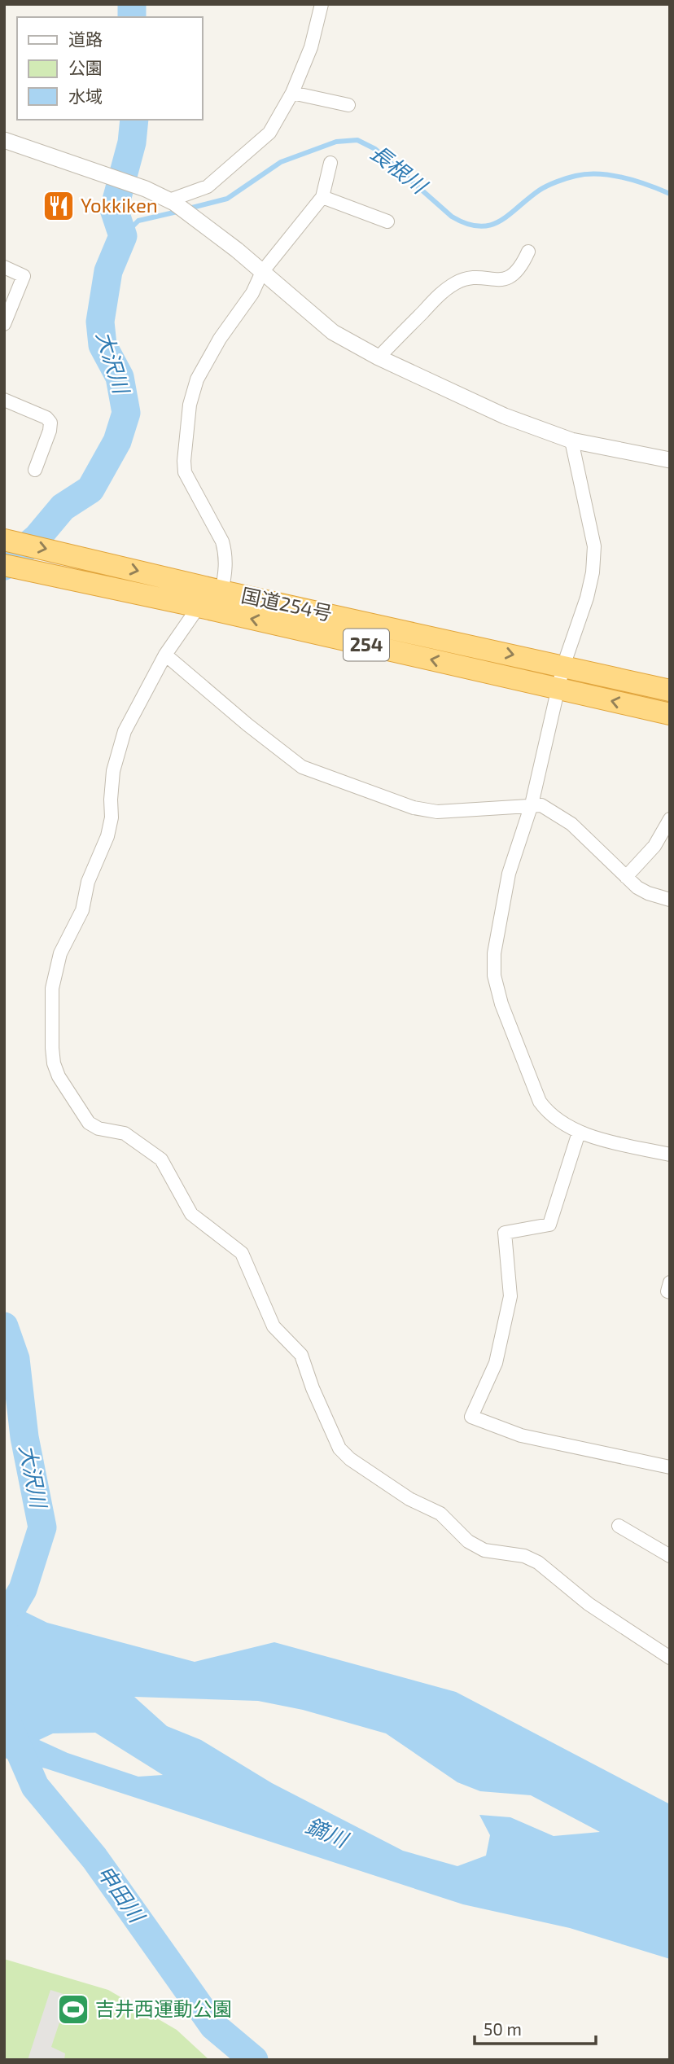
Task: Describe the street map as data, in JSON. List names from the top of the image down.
{
  "streets": {
    "highway": ["国道254号", "254"]
  },
  "water": [
    "長根川",
    "大沢川",
    "鏑川",
    "申田川"
  ],
  "places": {
    "restaurant": ["Yokkiken"],
    "sports": ["吉井西運動公園"]
  },
  "legend": ["道路", "公園", "水域"],
  "scale_bar": "50 m"
}
